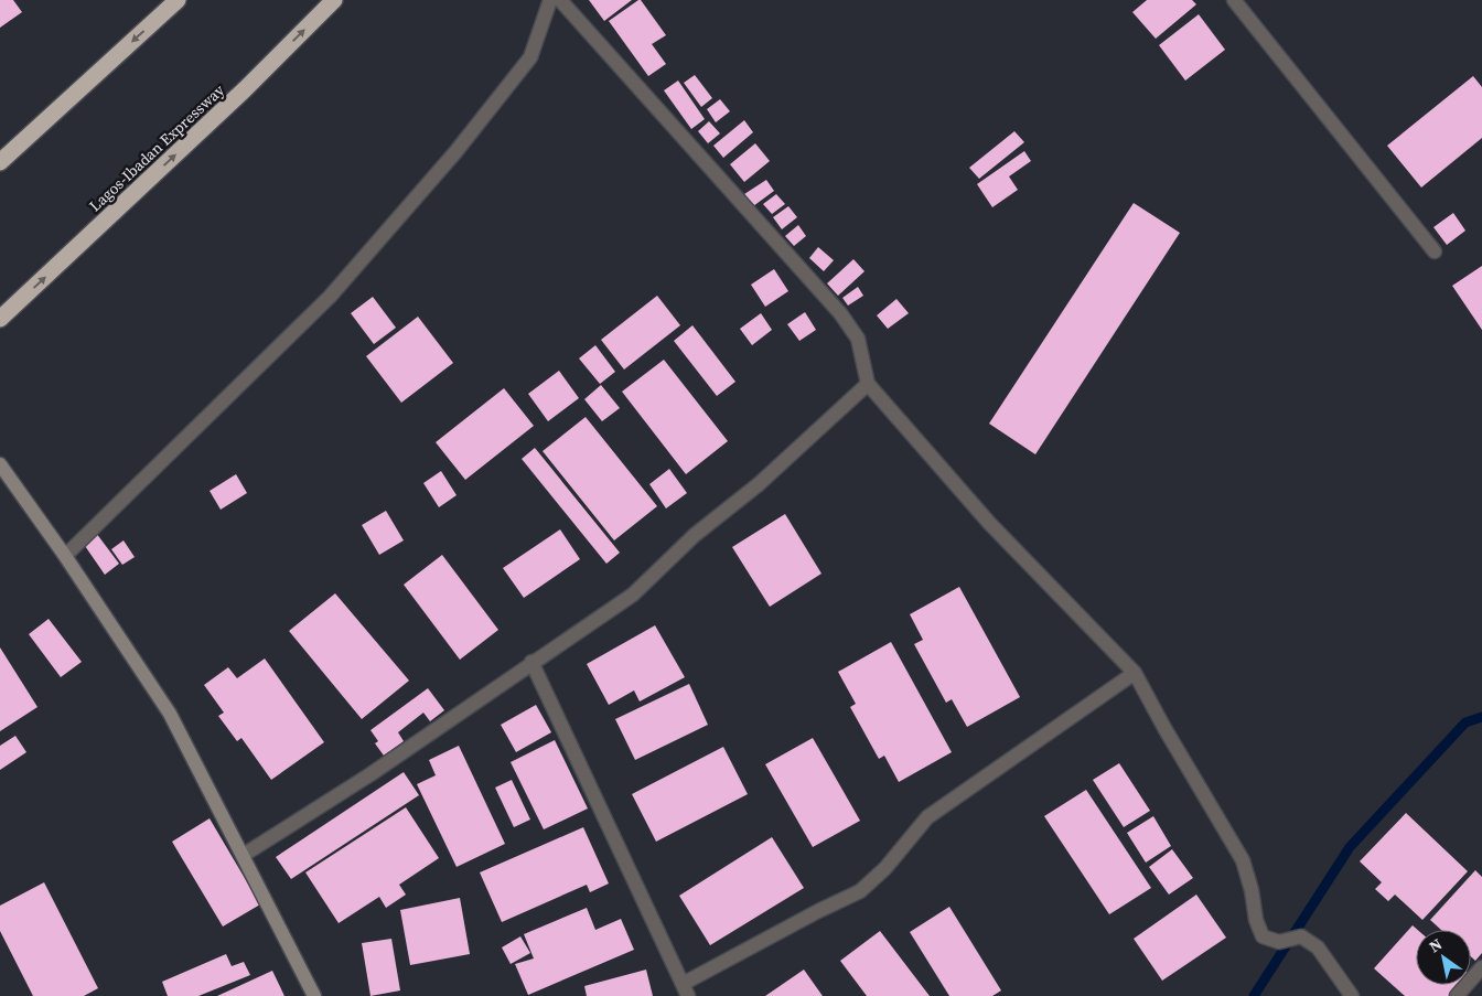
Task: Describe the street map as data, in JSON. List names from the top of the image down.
{
  "streets": {
    "highway": ["Lagos-Ibadan Expressway"]
  },
  "north": "top left"
}
